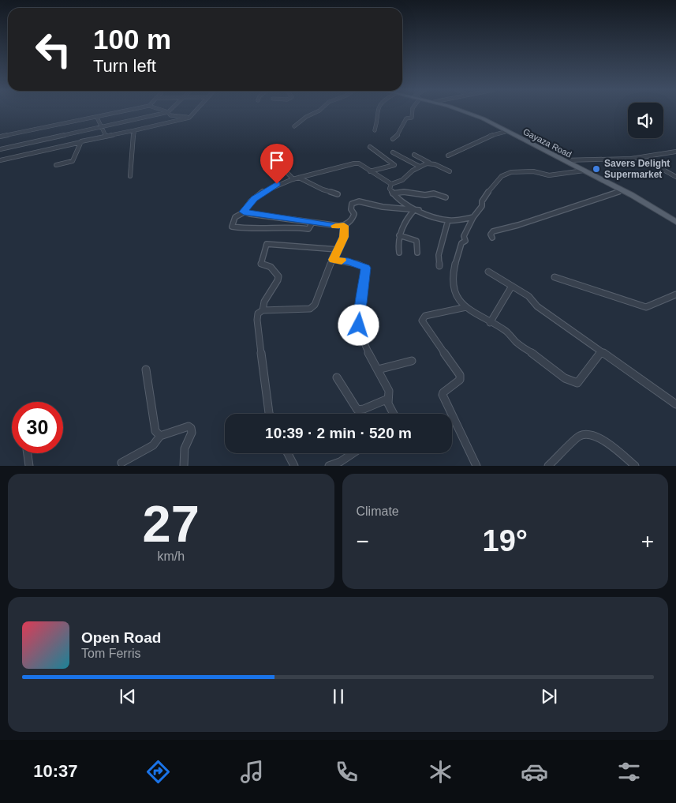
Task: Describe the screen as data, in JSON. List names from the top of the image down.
{
  "streets": {
    "main road": ["Gayaza Road"]
  },
  "places": ["Savers Delight Supermarket"],
  "page": {
    "turn": ["100 m", "Turn left"],
    "limit": "30",
    "trip": "10:39 · 2 min · 520 m",
    "tile": [
      ["27", "km/h"],
      "Climate"
    ],
    "heat": ["−", "19°", "+"],
    "song": ["Open Road", "Tom Ferris"],
    "tabs": "10:37"
  }
}
